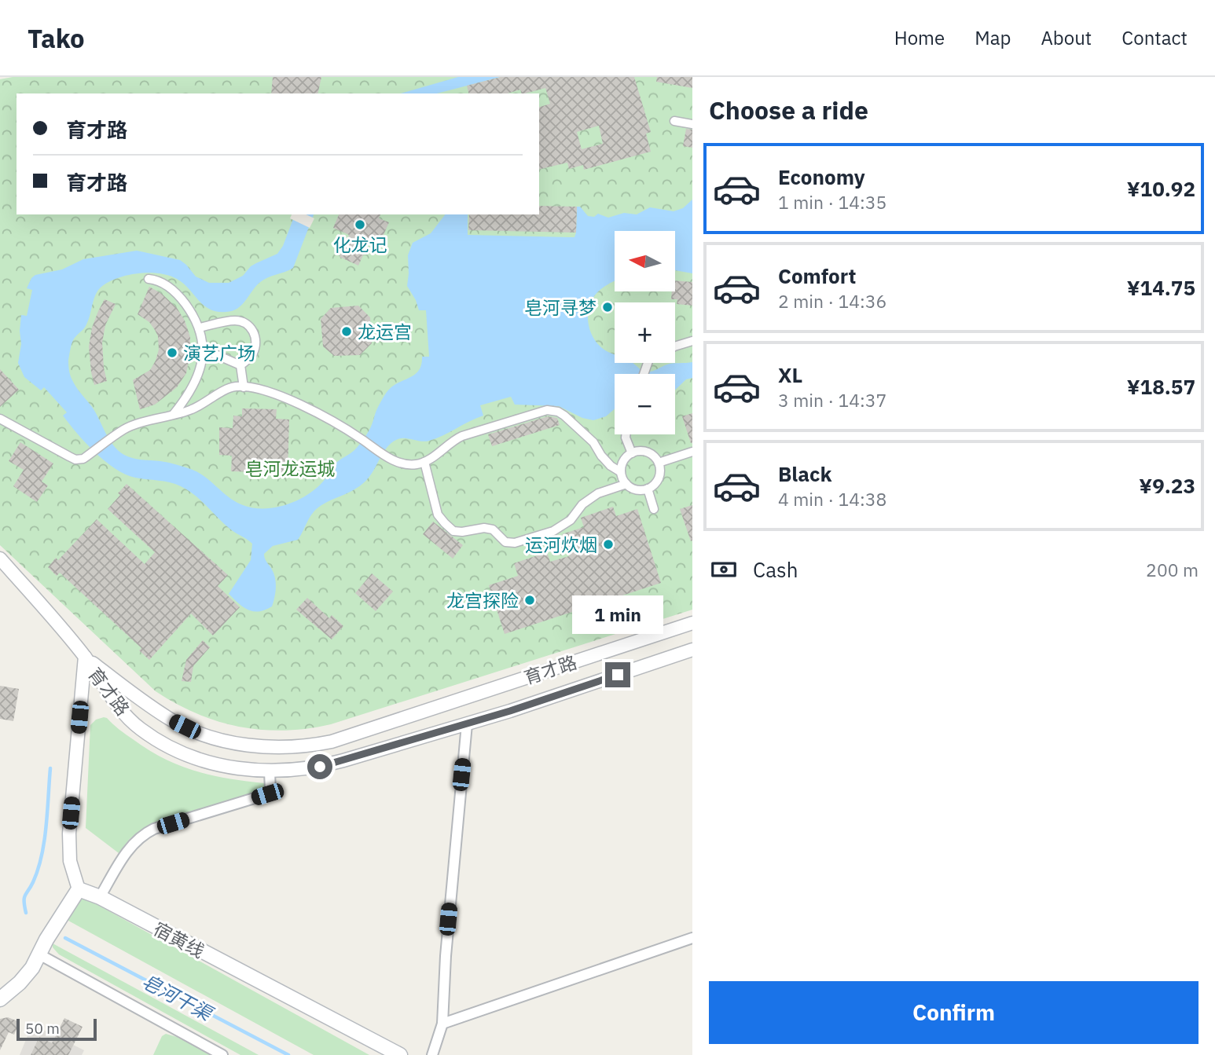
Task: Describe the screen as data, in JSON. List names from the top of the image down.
{
  "streets": {
    "main road": ["宿黄线"],
    "street": ["育才路"]
  },
  "water": ["皂河干渠"],
  "parks": ["皂河龙运城"],
  "places": [
    "化龙记",
    "皂河寻梦",
    "龙运宫",
    "演艺广场",
    "运河炊烟",
    "龙宫探险"
  ],
  "scale_bar": "50 m",
  "north": "left",
  "page": {
    "header": "Tako",
    "nav": [
      "Home",
      "Map",
      "About",
      "Contact"
    ],
    "heading": "Choose a ride",
    "banner": ["育才路", "育才路"],
    "list": [
      {
        "name": "Economy",
        "note": "1 min · 14:35",
        "value": "¥10.92"
      },
      {
        "name": "Comfort",
        "note": "2 min · 14:36",
        "value": "¥14.75"
      },
      {
        "name": "XL",
        "note": "3 min · 14:37",
        "value": "¥18.57"
      },
      {
        "name": "Black",
        "note": "4 min · 14:38",
        "value": "¥9.23"
      }
    ],
    "map_buttons": ["+", "−"],
    "pay": ["Cash", "200 m"],
    "bubble": "1 min",
    "buttons": "Confirm",
    "scale": "50 m"
  }
}
